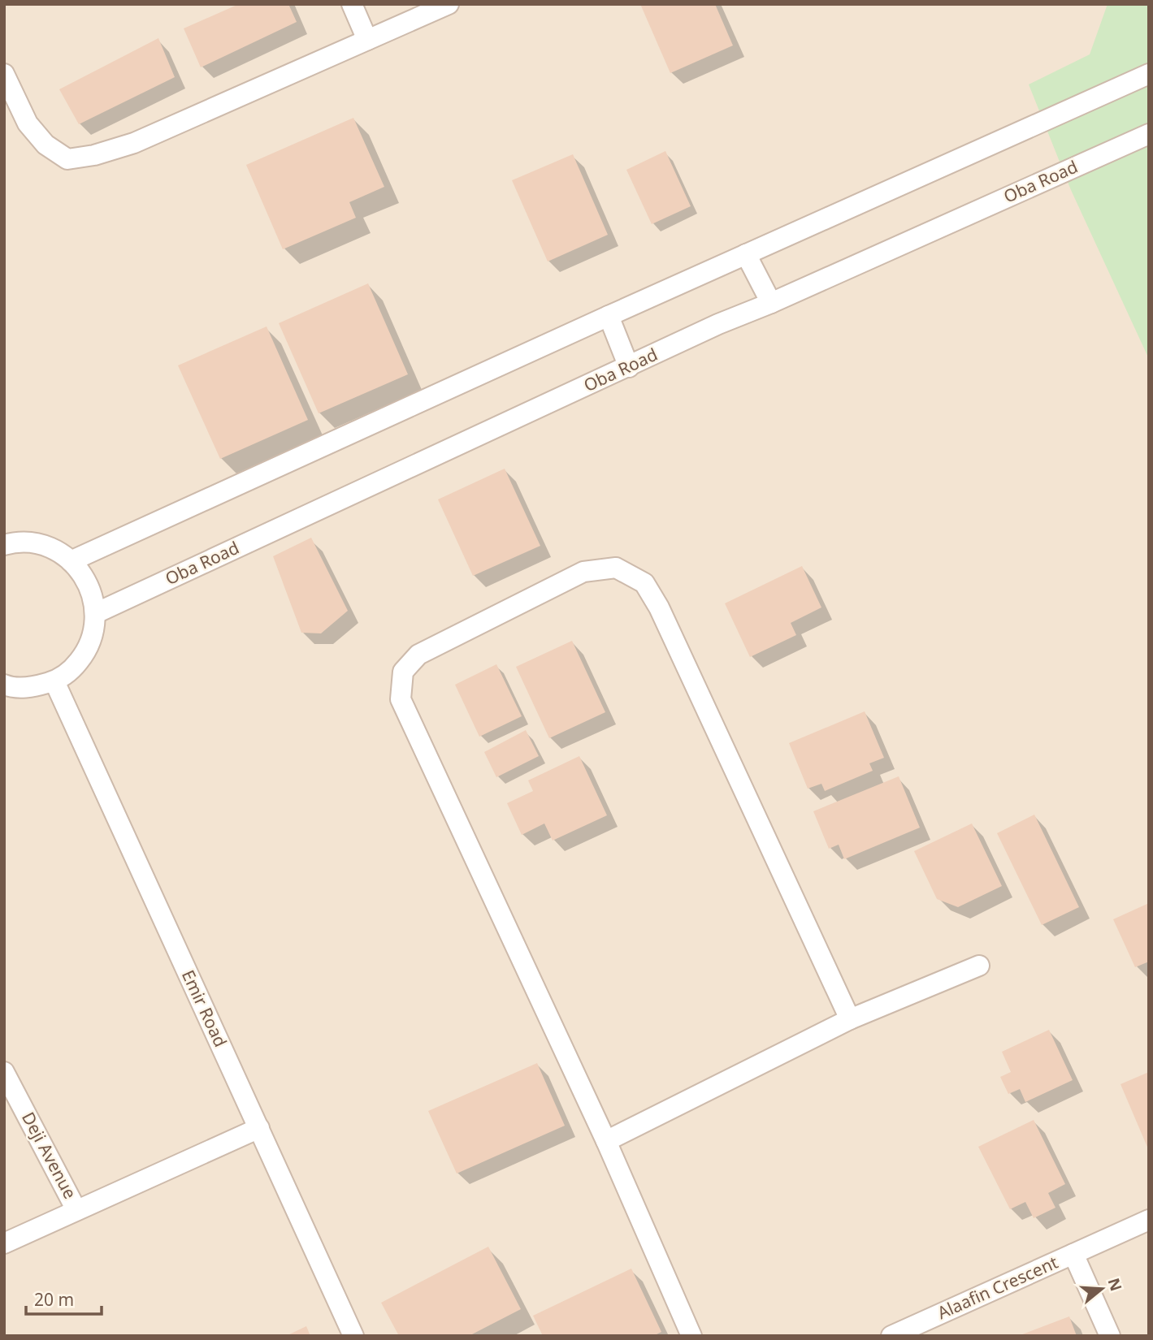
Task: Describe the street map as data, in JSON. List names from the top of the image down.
{
  "streets": {
    "street": [
      "Oba Road",
      "Emir Road",
      "Deji Avenue",
      "Alaafin Crescent"
    ]
  },
  "scale_bar": "20 m",
  "north": "right"
}
